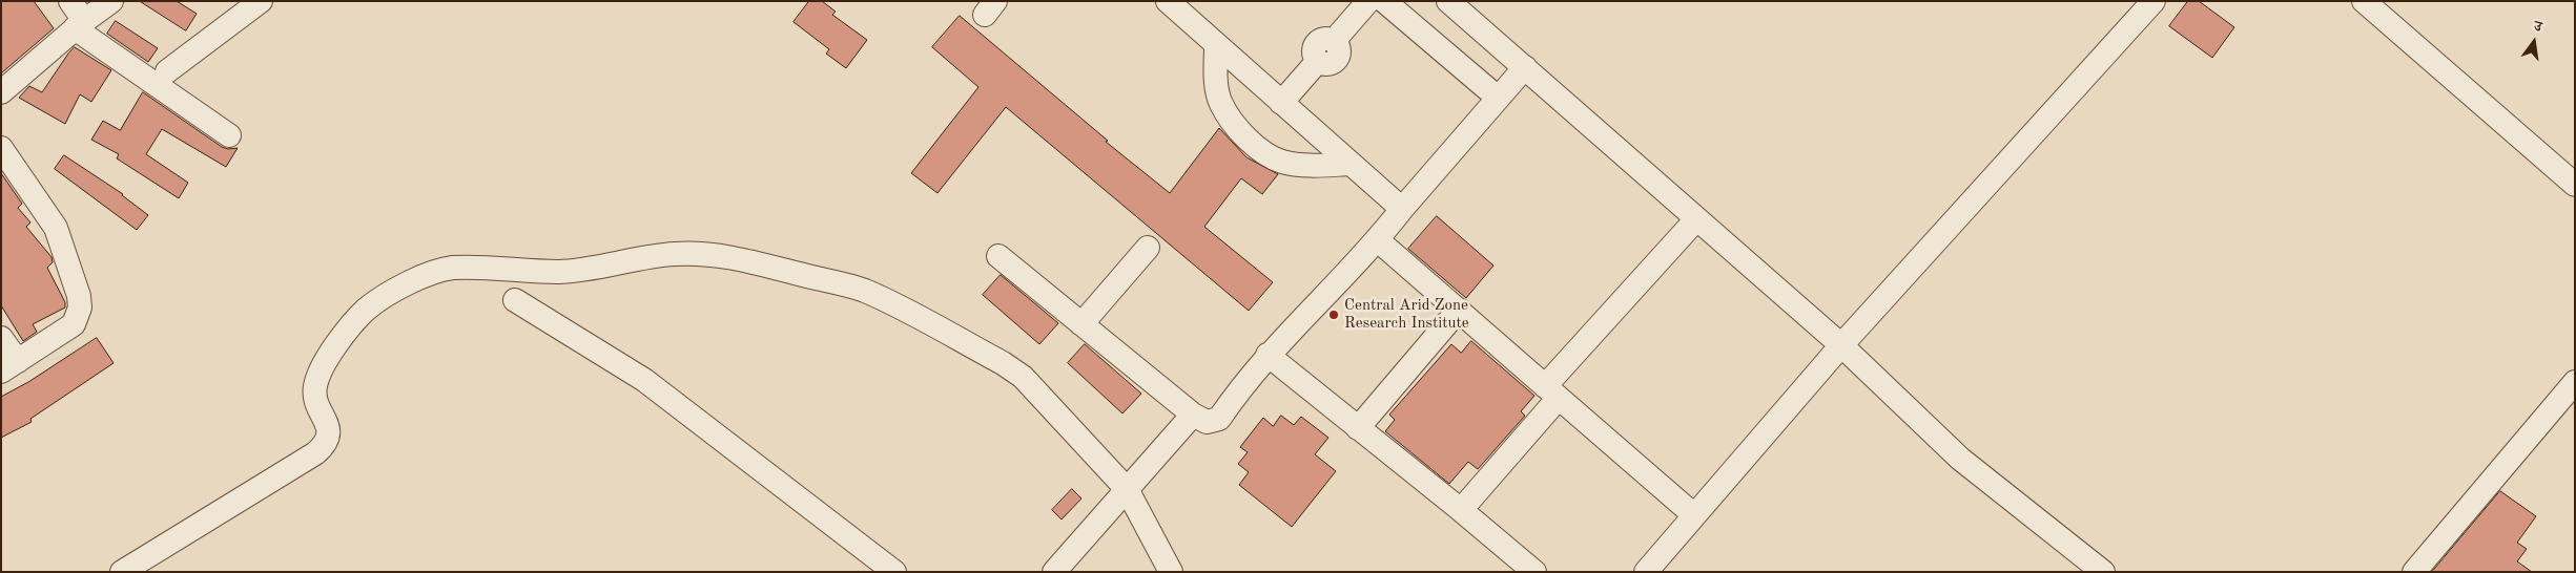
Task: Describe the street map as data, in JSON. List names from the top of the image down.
{
  "places": ["Central Arid Zone Research Institute"],
  "north": "top"
}
